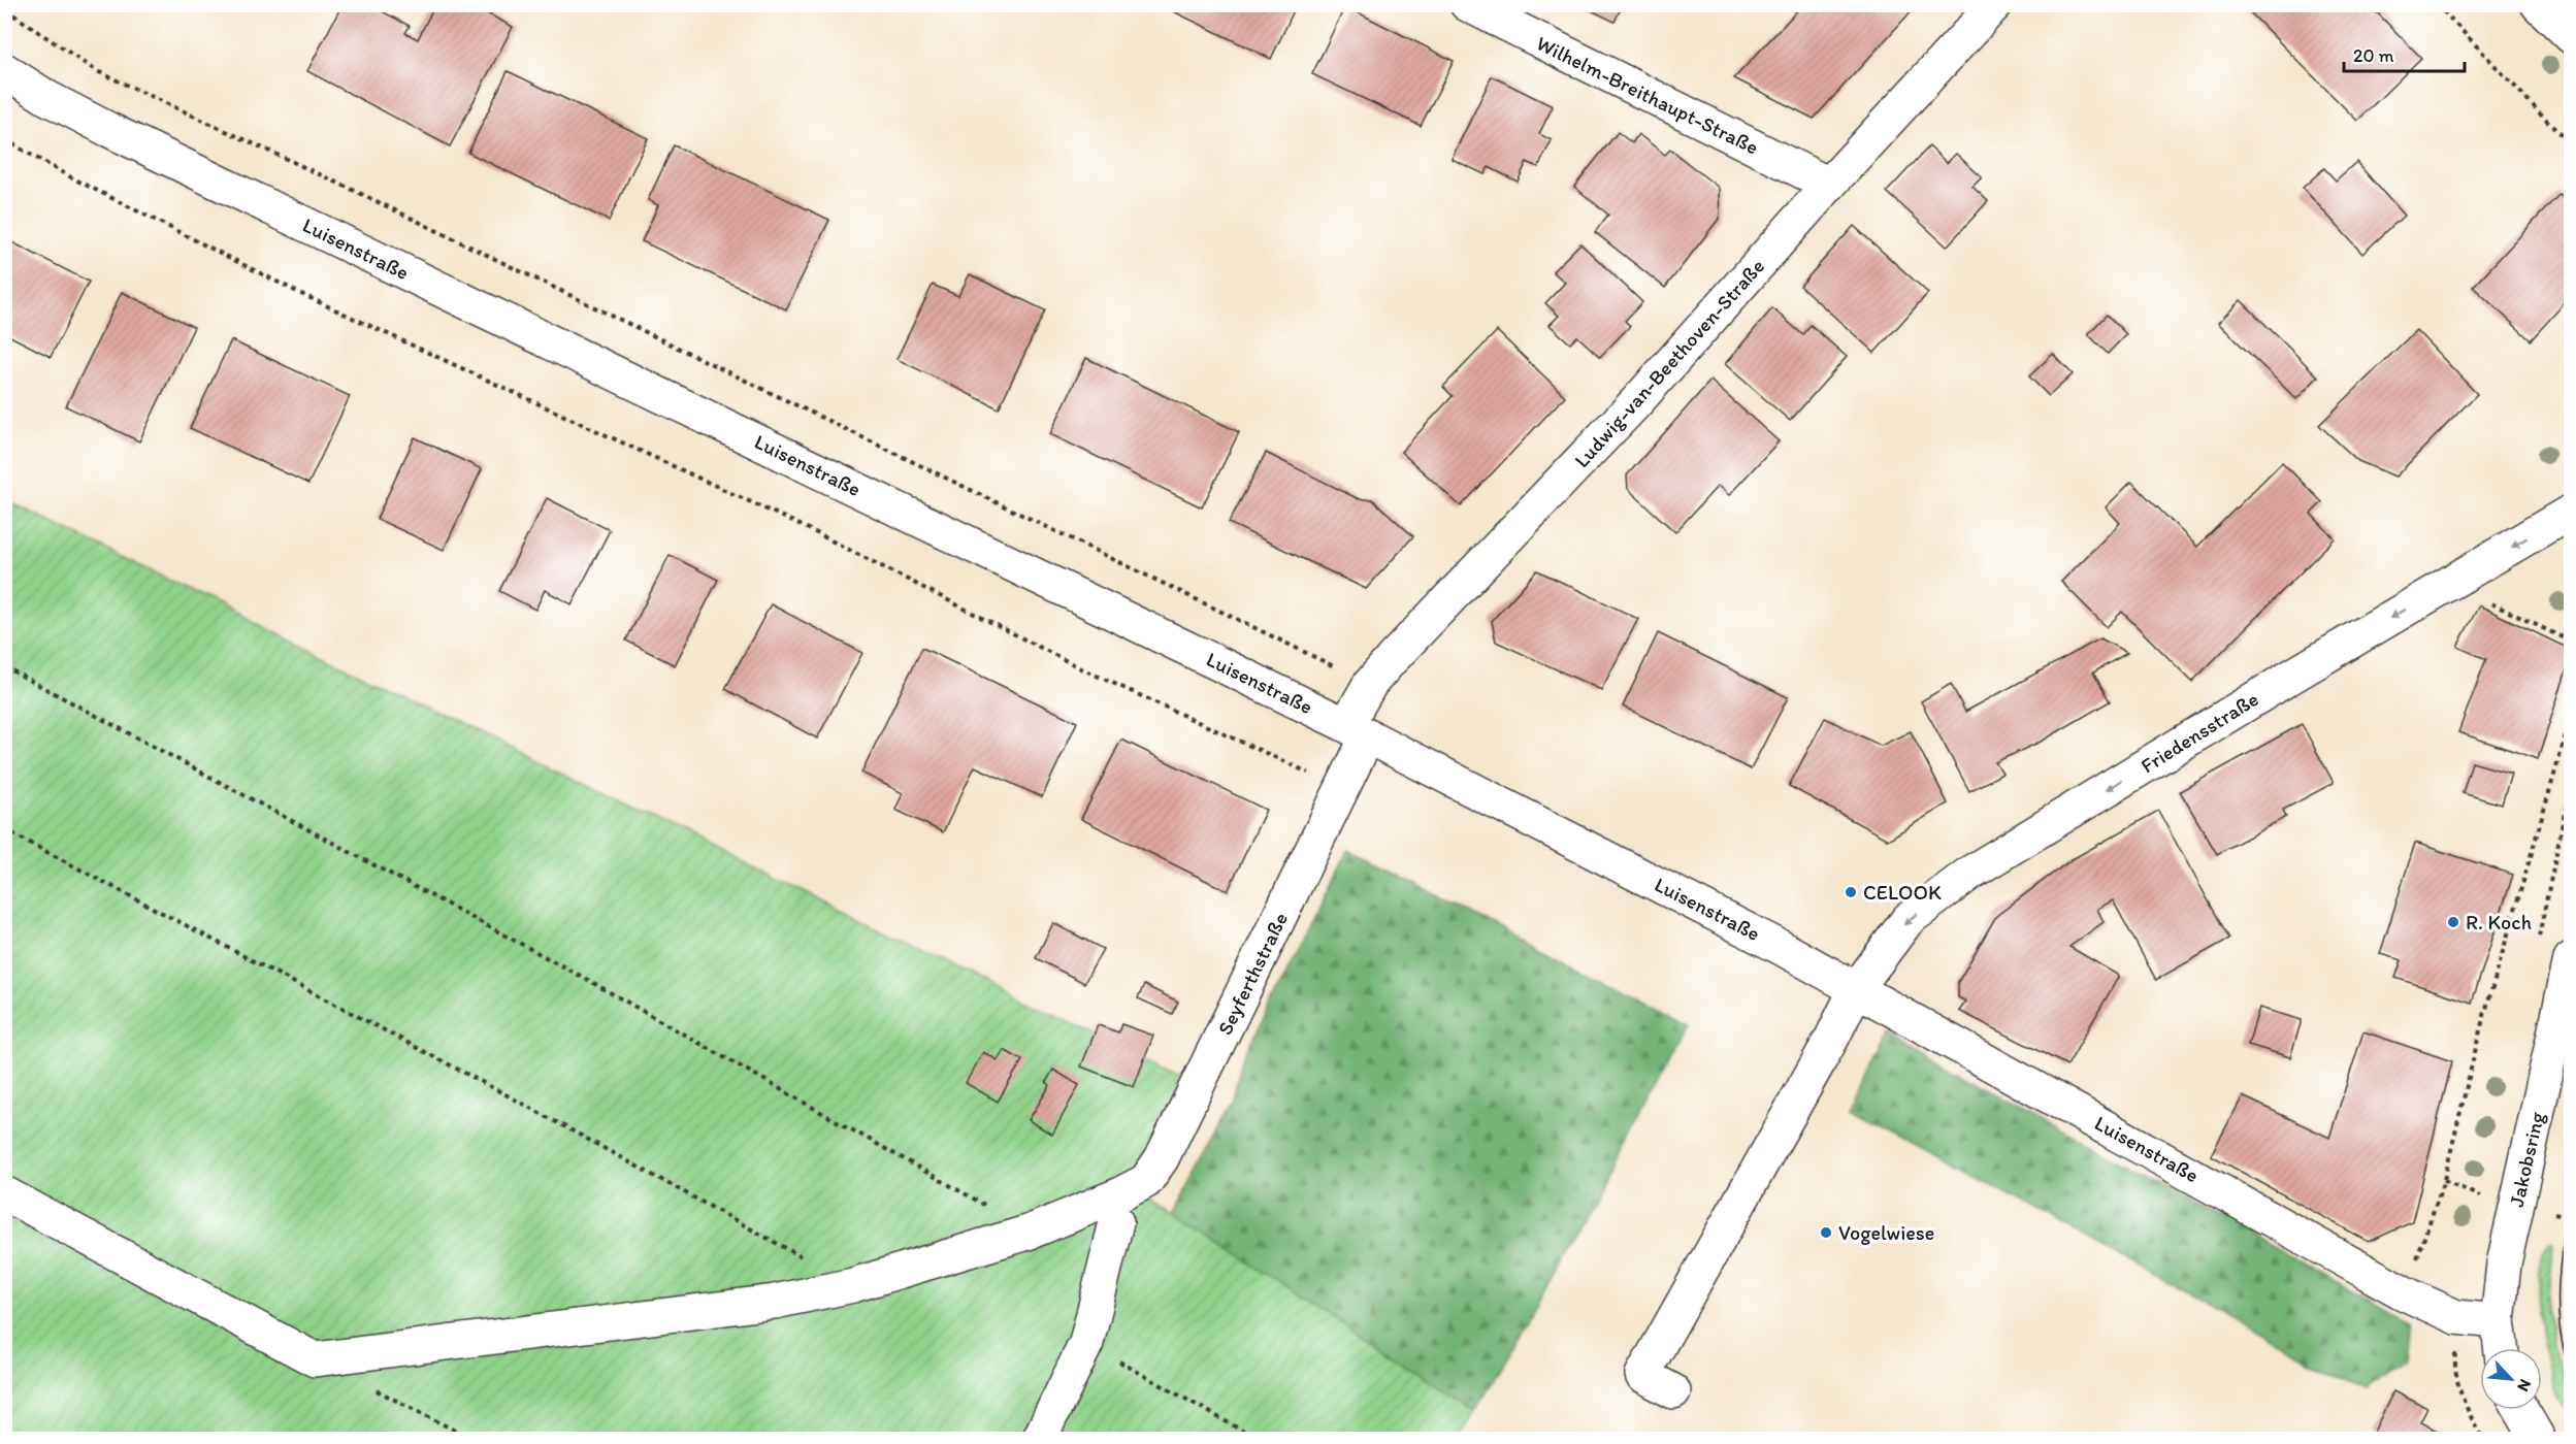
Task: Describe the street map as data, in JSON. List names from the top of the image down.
{
  "streets": {
    "street": [
      "Wilhelm-Breithaupt-Straße",
      "Luisenstraße",
      "Ludwig-van-Beethoven-Straße",
      "Friedensstraße",
      "Seyferthstraße",
      "Jakobsring"
    ]
  },
  "crossings": [
    ["Wilhelm-Breithaupt-Straße", "Ludwig-van-Beethoven-Straße"],
    ["Luisenstraße", "Ludwig-van-Beethoven-Straße"],
    ["Luisenstraße", "Friedensstraße"],
    ["Luisenstraße", "Seyferthstraße"],
    ["Luisenstraße", "Jakobsring"],
    ["Ludwig-van-Beethoven-Straße", "Seyferthstraße"]
  ],
  "one_way": ["Friedensstraße"],
  "places": ["CELOOK", "R. Koch", "Vogelwiese"],
  "scale_bar": "20 m",
  "north": "bottom right"
}
